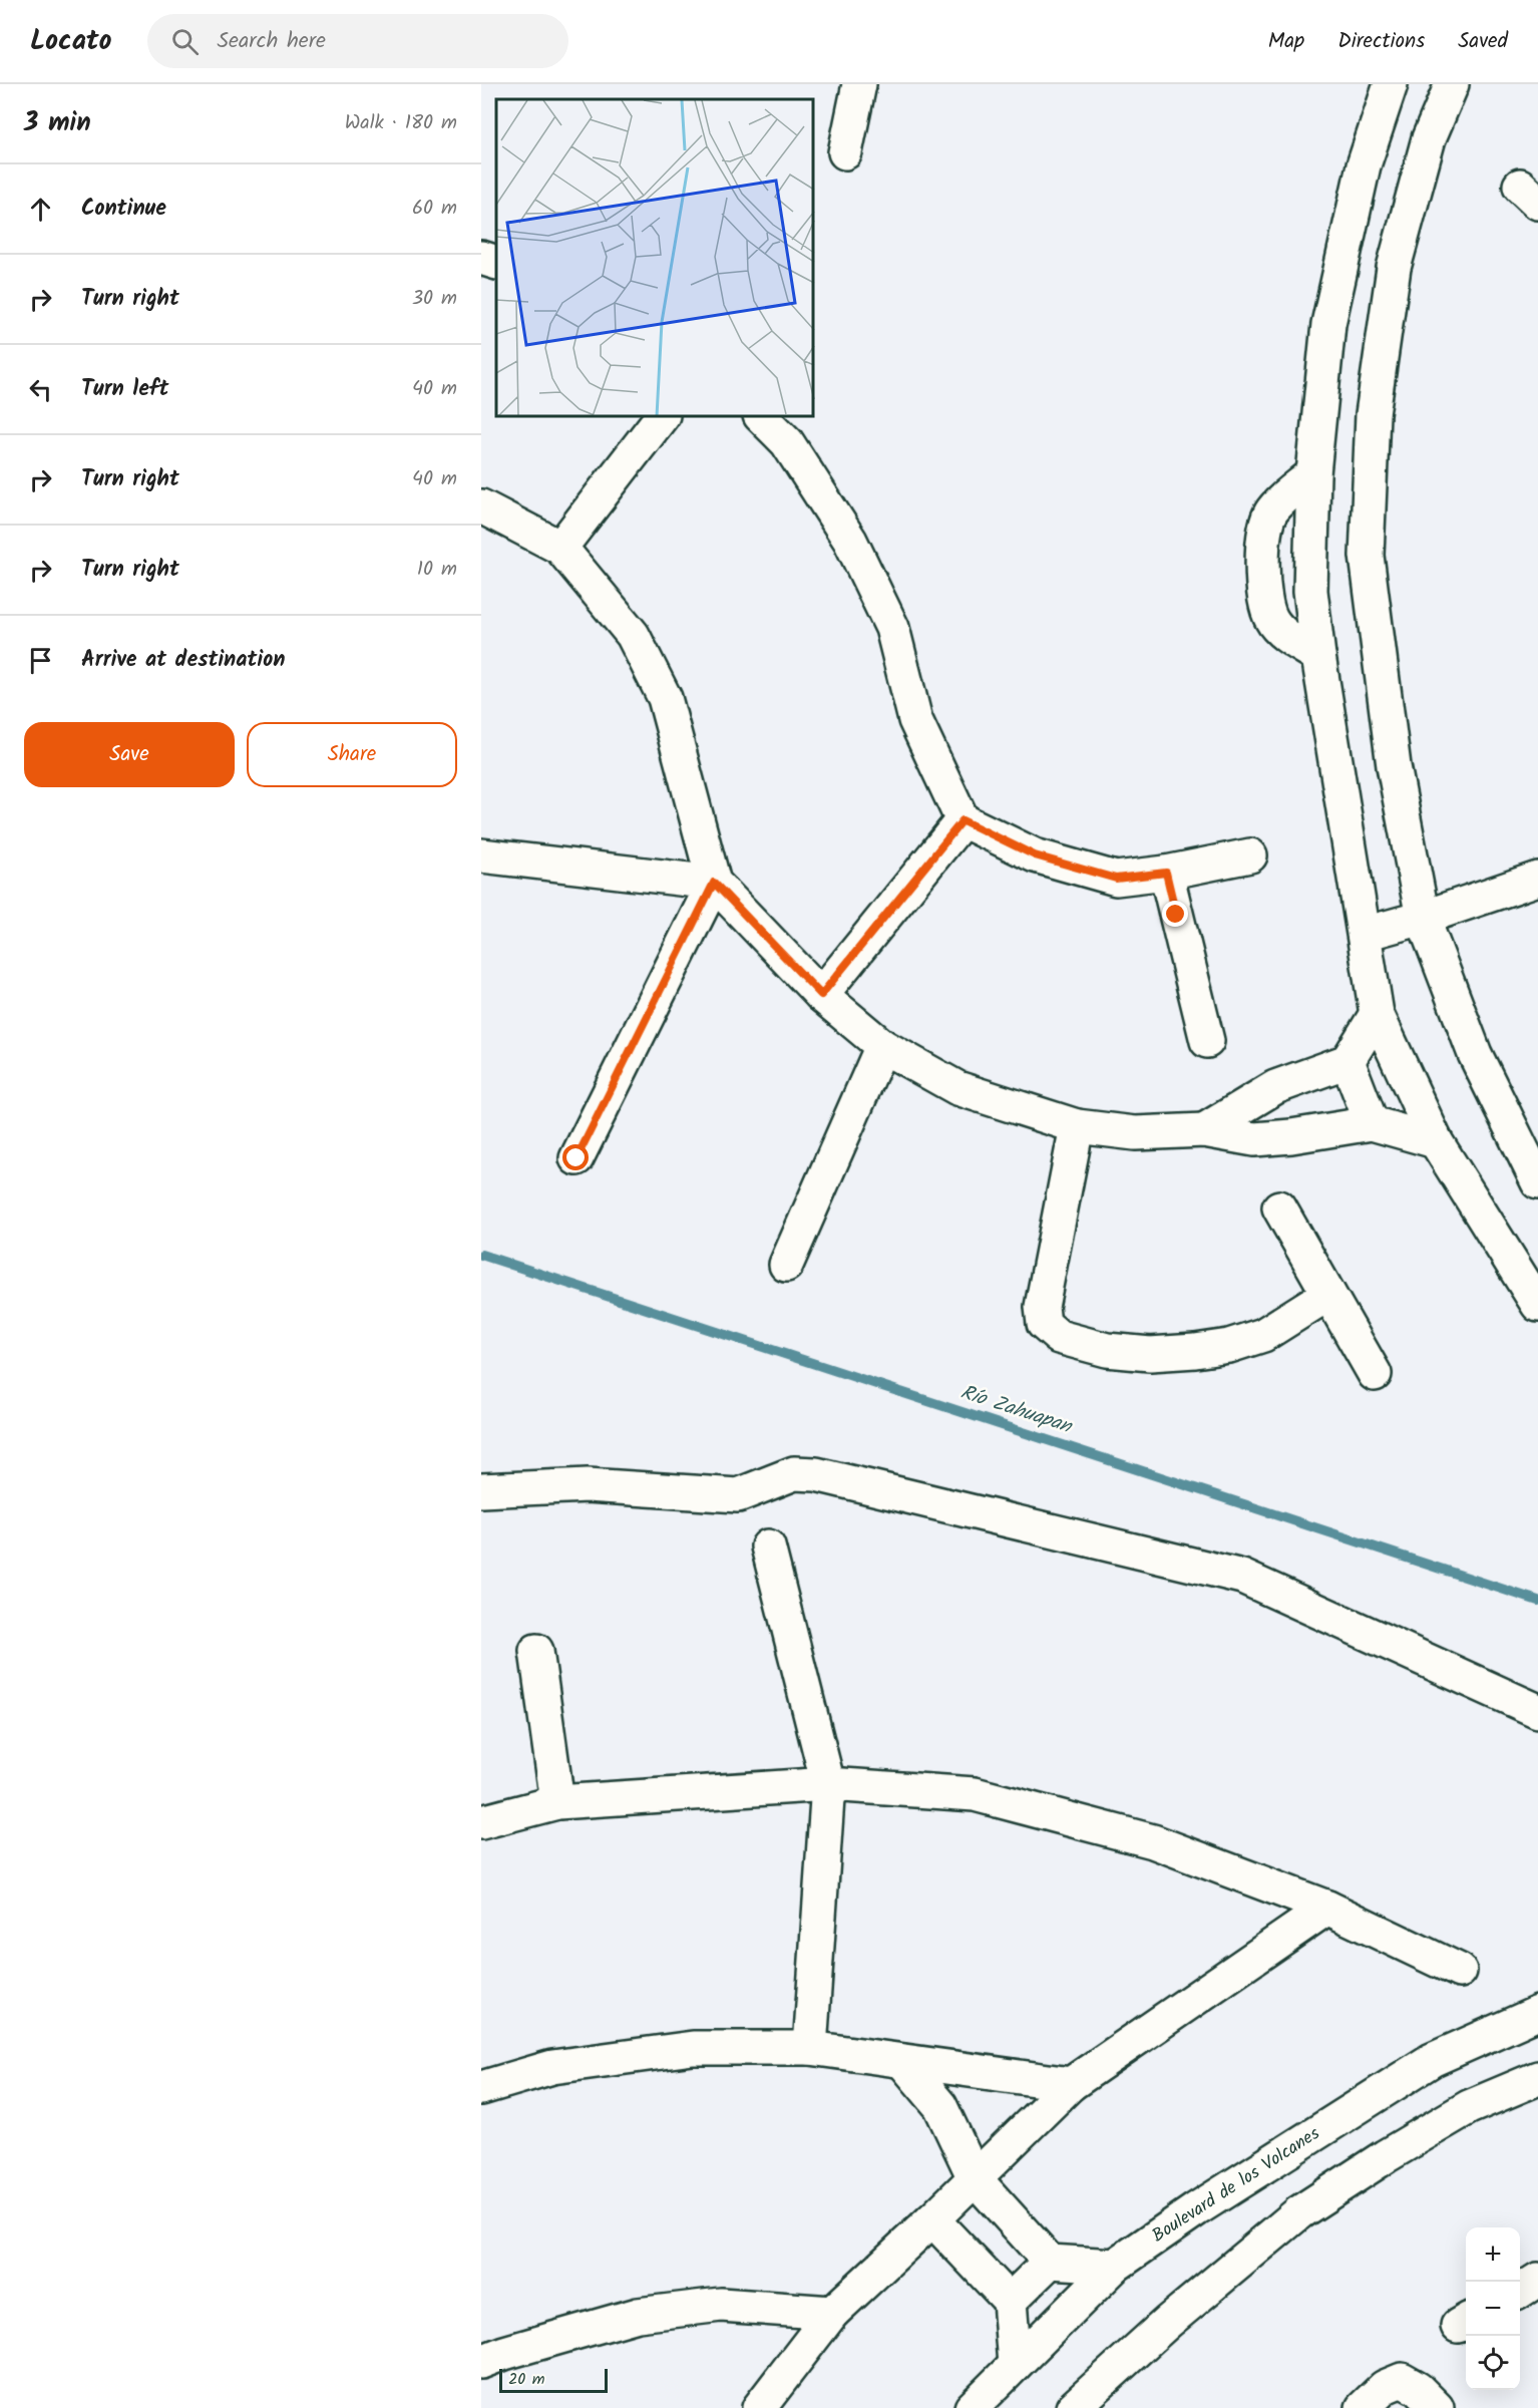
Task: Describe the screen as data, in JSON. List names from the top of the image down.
{
  "streets": {
    "street": ["Boulevard de los Volcanes"]
  },
  "water": ["Río Zahuapan"],
  "scale_bar": "20 m",
  "page": {
    "header": "Locato",
    "search": "Search here",
    "nav": ["Map", "Directions", "Saved"],
    "heading": ["3 min", "Walk · 180 m"],
    "list": [
      ["Continue", "60 m"],
      ["Turn right", "30 m"],
      ["Turn left", "40 m"],
      ["Turn right", "40 m"],
      ["Turn right", "10 m"],
      "Arrive at destination"
    ],
    "buttons": ["Save", "Share"],
    "map_buttons": ["+", "−"],
    "scale": "20 m"
  }
}
